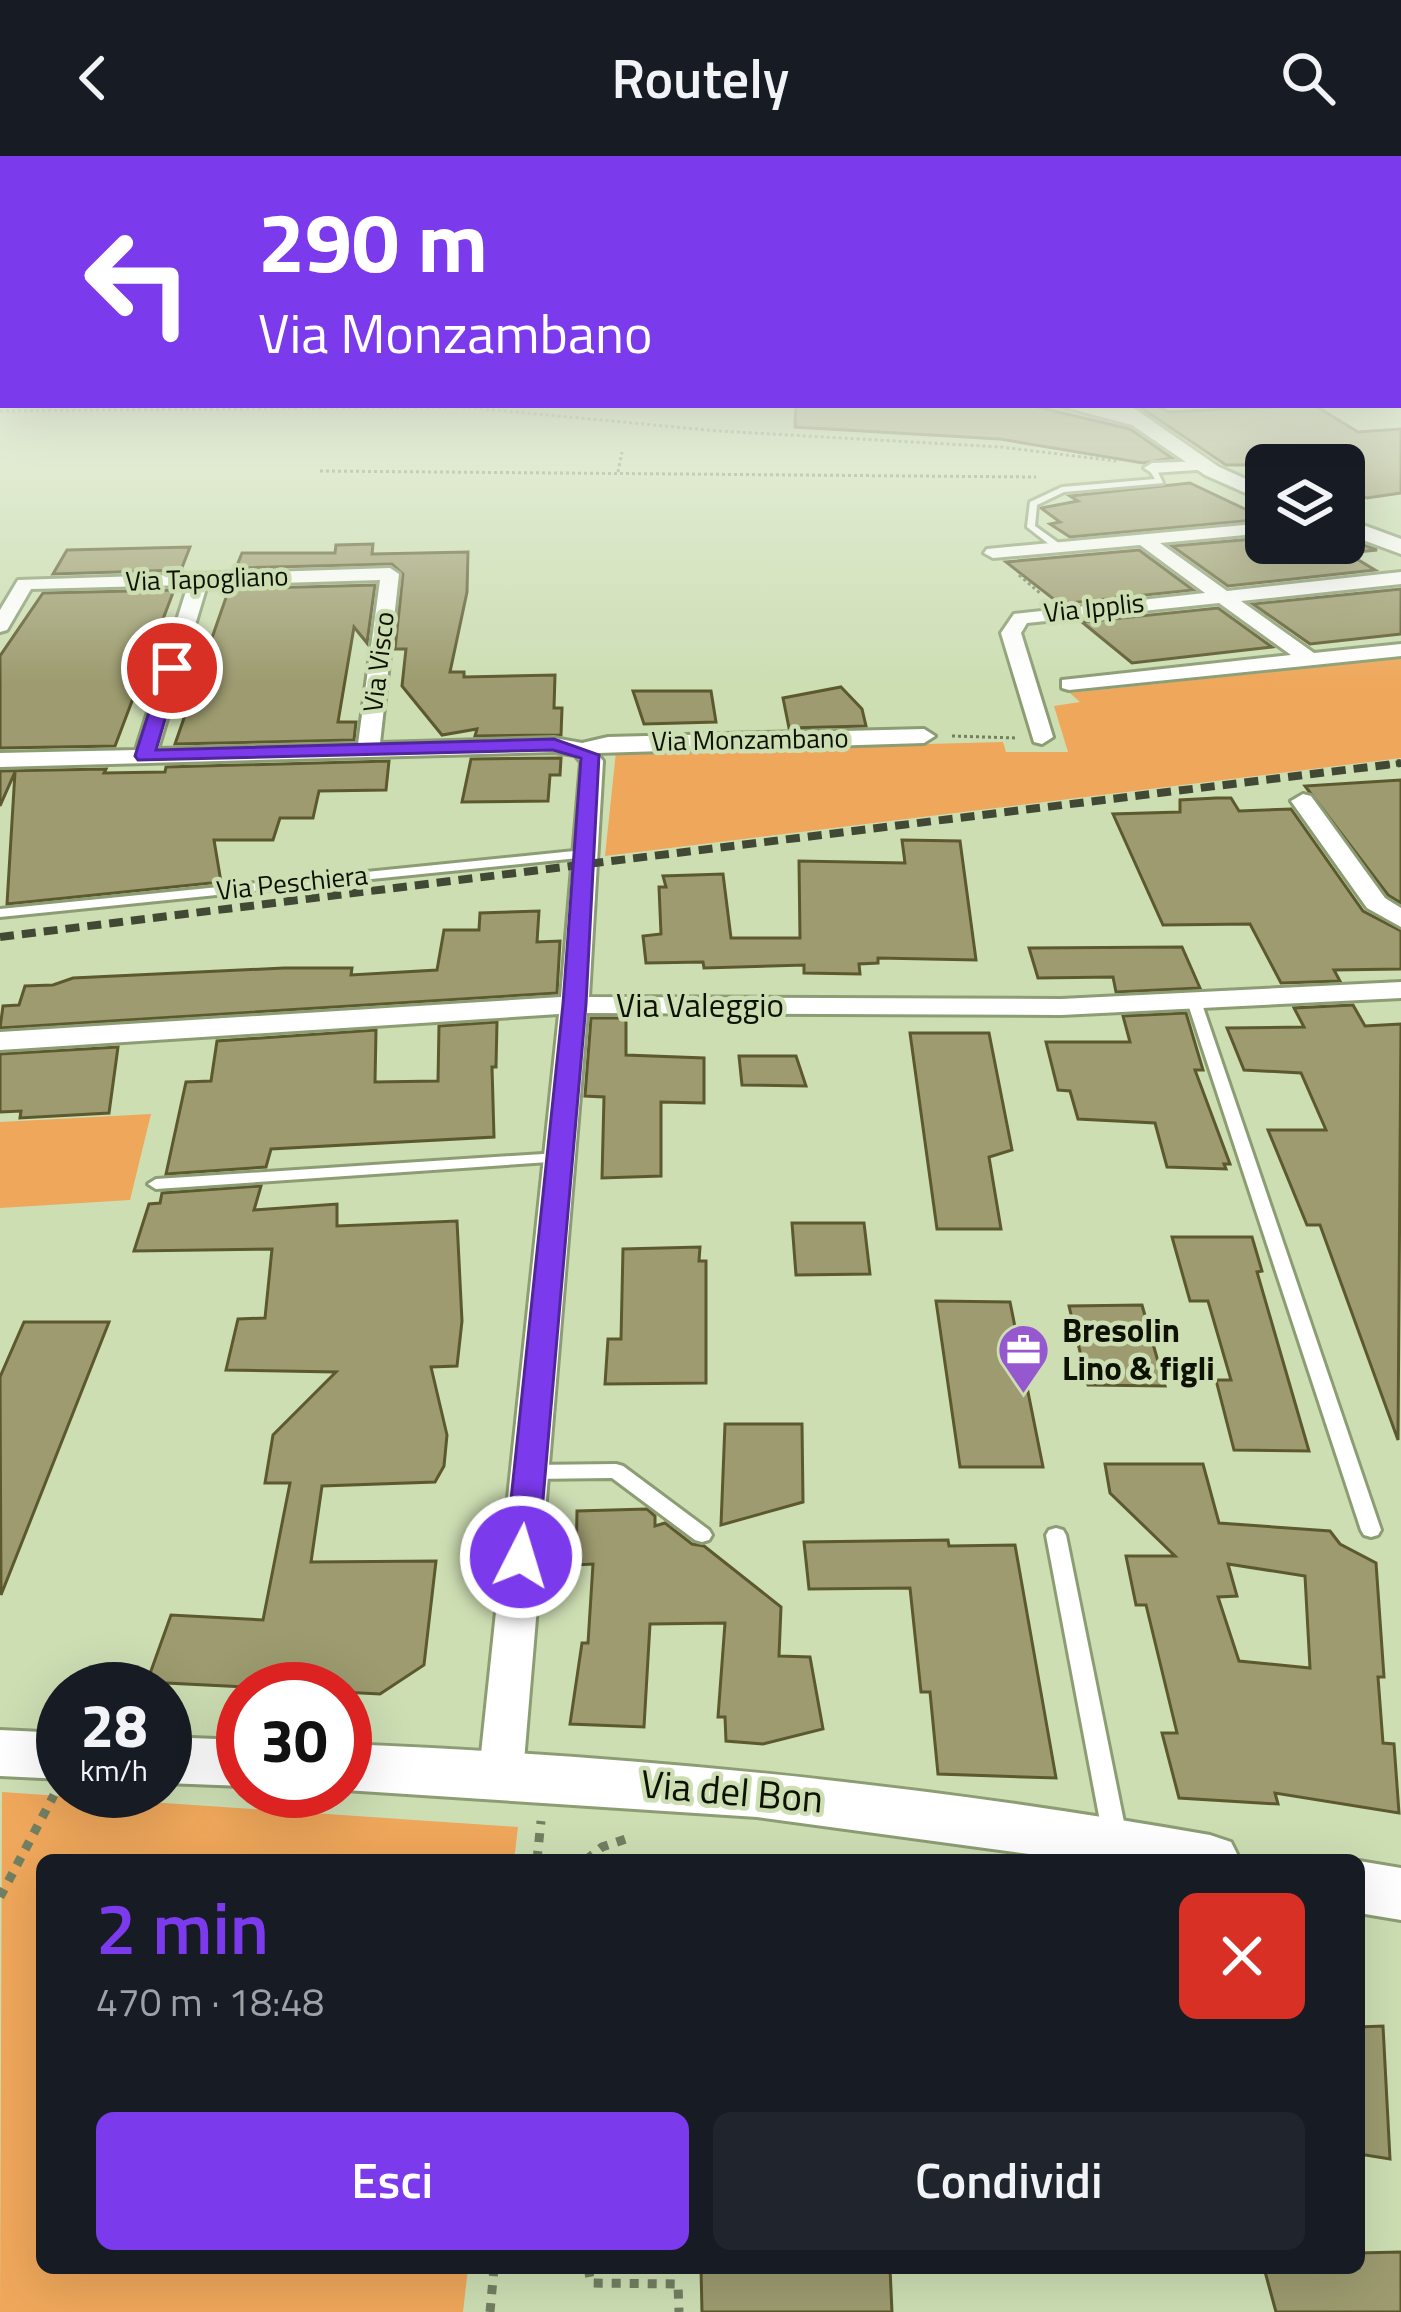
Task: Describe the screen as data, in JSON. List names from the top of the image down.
{
  "streets": {
    "street": [
      "Via Tapogliano",
      "Via Ipplis",
      "Via Visco",
      "Via Monzambano",
      "Via Valeggio",
      "Via del Bon"
    ],
    "lane": ["Via Peschiera"]
  },
  "crossings": [
    ["Via Tapogliano", "Via Visco"],
    ["Via Visco", "Via Monzambano"]
  ],
  "places": {
    "office": ["Bresolin Lino & figli"]
  },
  "page": {
    "header": "Routely",
    "turn": ["290 m", "Via Monzambano"],
    "speed": "28 km/h",
    "limit": "30",
    "heading": ["2 min", "470 m · 18:48"],
    "buttons": ["Esci", "Condividi"]
  }
}
